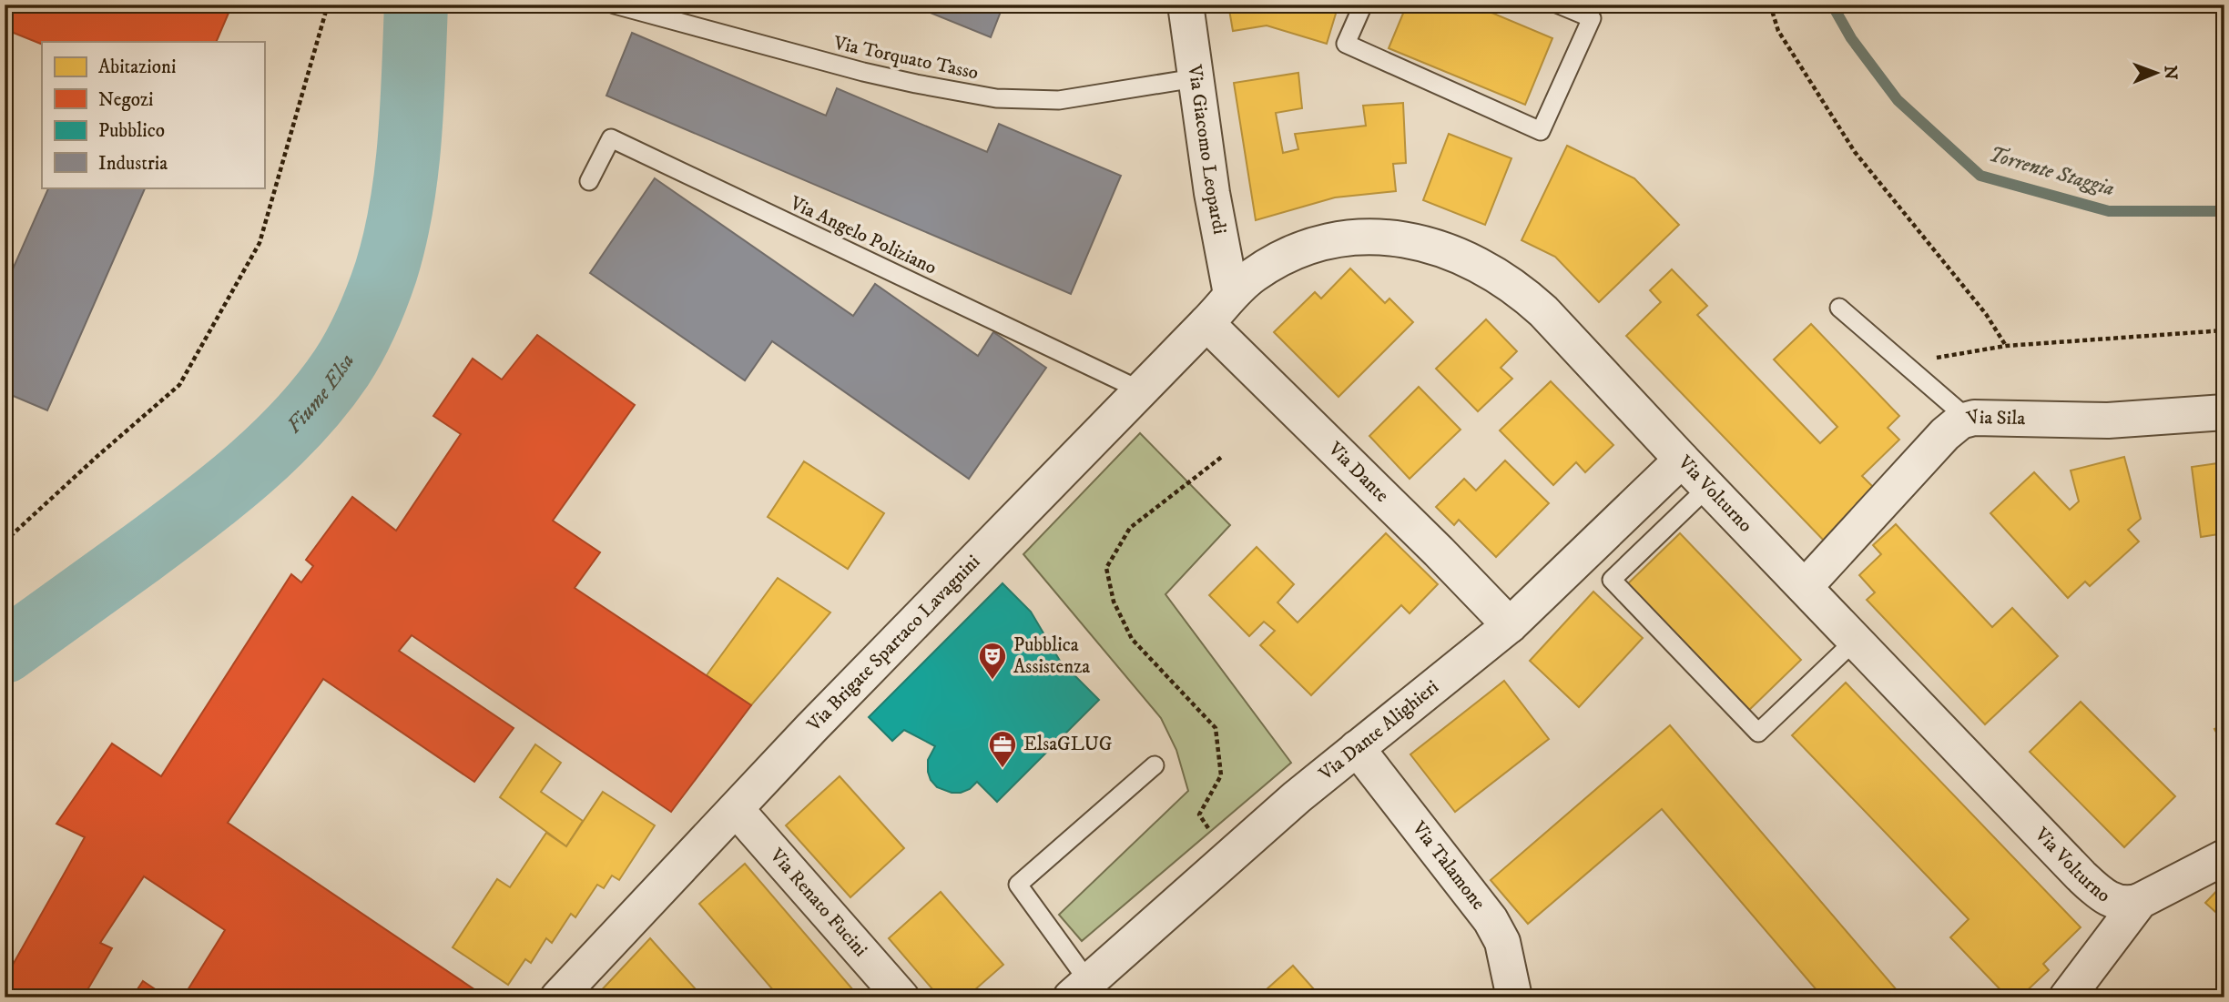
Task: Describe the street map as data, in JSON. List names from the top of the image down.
{
  "streets": {
    "street": [
      "Via Giacomo Leopardi",
      "Via Sila",
      "Via Dante",
      "Via Volturno",
      "Via Brigate Spartaco Lavagnini",
      "Via Dante Alighieri",
      "Via Talamone",
      "Via Renato Fucini"
    ],
    "lane": ["Via Torquato Tasso", "Via Angelo Poliziano"]
  },
  "crossings": [
    ["Via Torquato Tasso", "Via Giacomo Leopardi"],
    ["Via Giacomo Leopardi", "Via Volturno"],
    ["Via Giacomo Leopardi", "Via Brigate Spartaco Lavagnini"],
    ["Via Angelo Poliziano", "Via Brigate Spartaco Lavagnini"],
    ["Via Sila", "Via Volturno"],
    ["Via Dante", "Via Brigate Spartaco Lavagnini"],
    ["Via Dante", "Via Dante Alighieri"],
    ["Via Volturno", "Via Brigate Spartaco Lavagnini"],
    ["Via Volturno", "Via Dante Alighieri"],
    ["Via Brigate Spartaco Lavagnini", "Via Renato Fucini"],
    ["Via Dante Alighieri", "Via Talamone"]
  ],
  "water": ["Torrente Staggia", "Fiume Elsa"],
  "places": {
    "theatre": ["Pubblica Assistenza"],
    "office": ["ElsaGLUG"]
  },
  "legend": [
    "Abitazioni",
    "Negozi",
    "Pubblico",
    "Industria"
  ],
  "north": "right"
}
